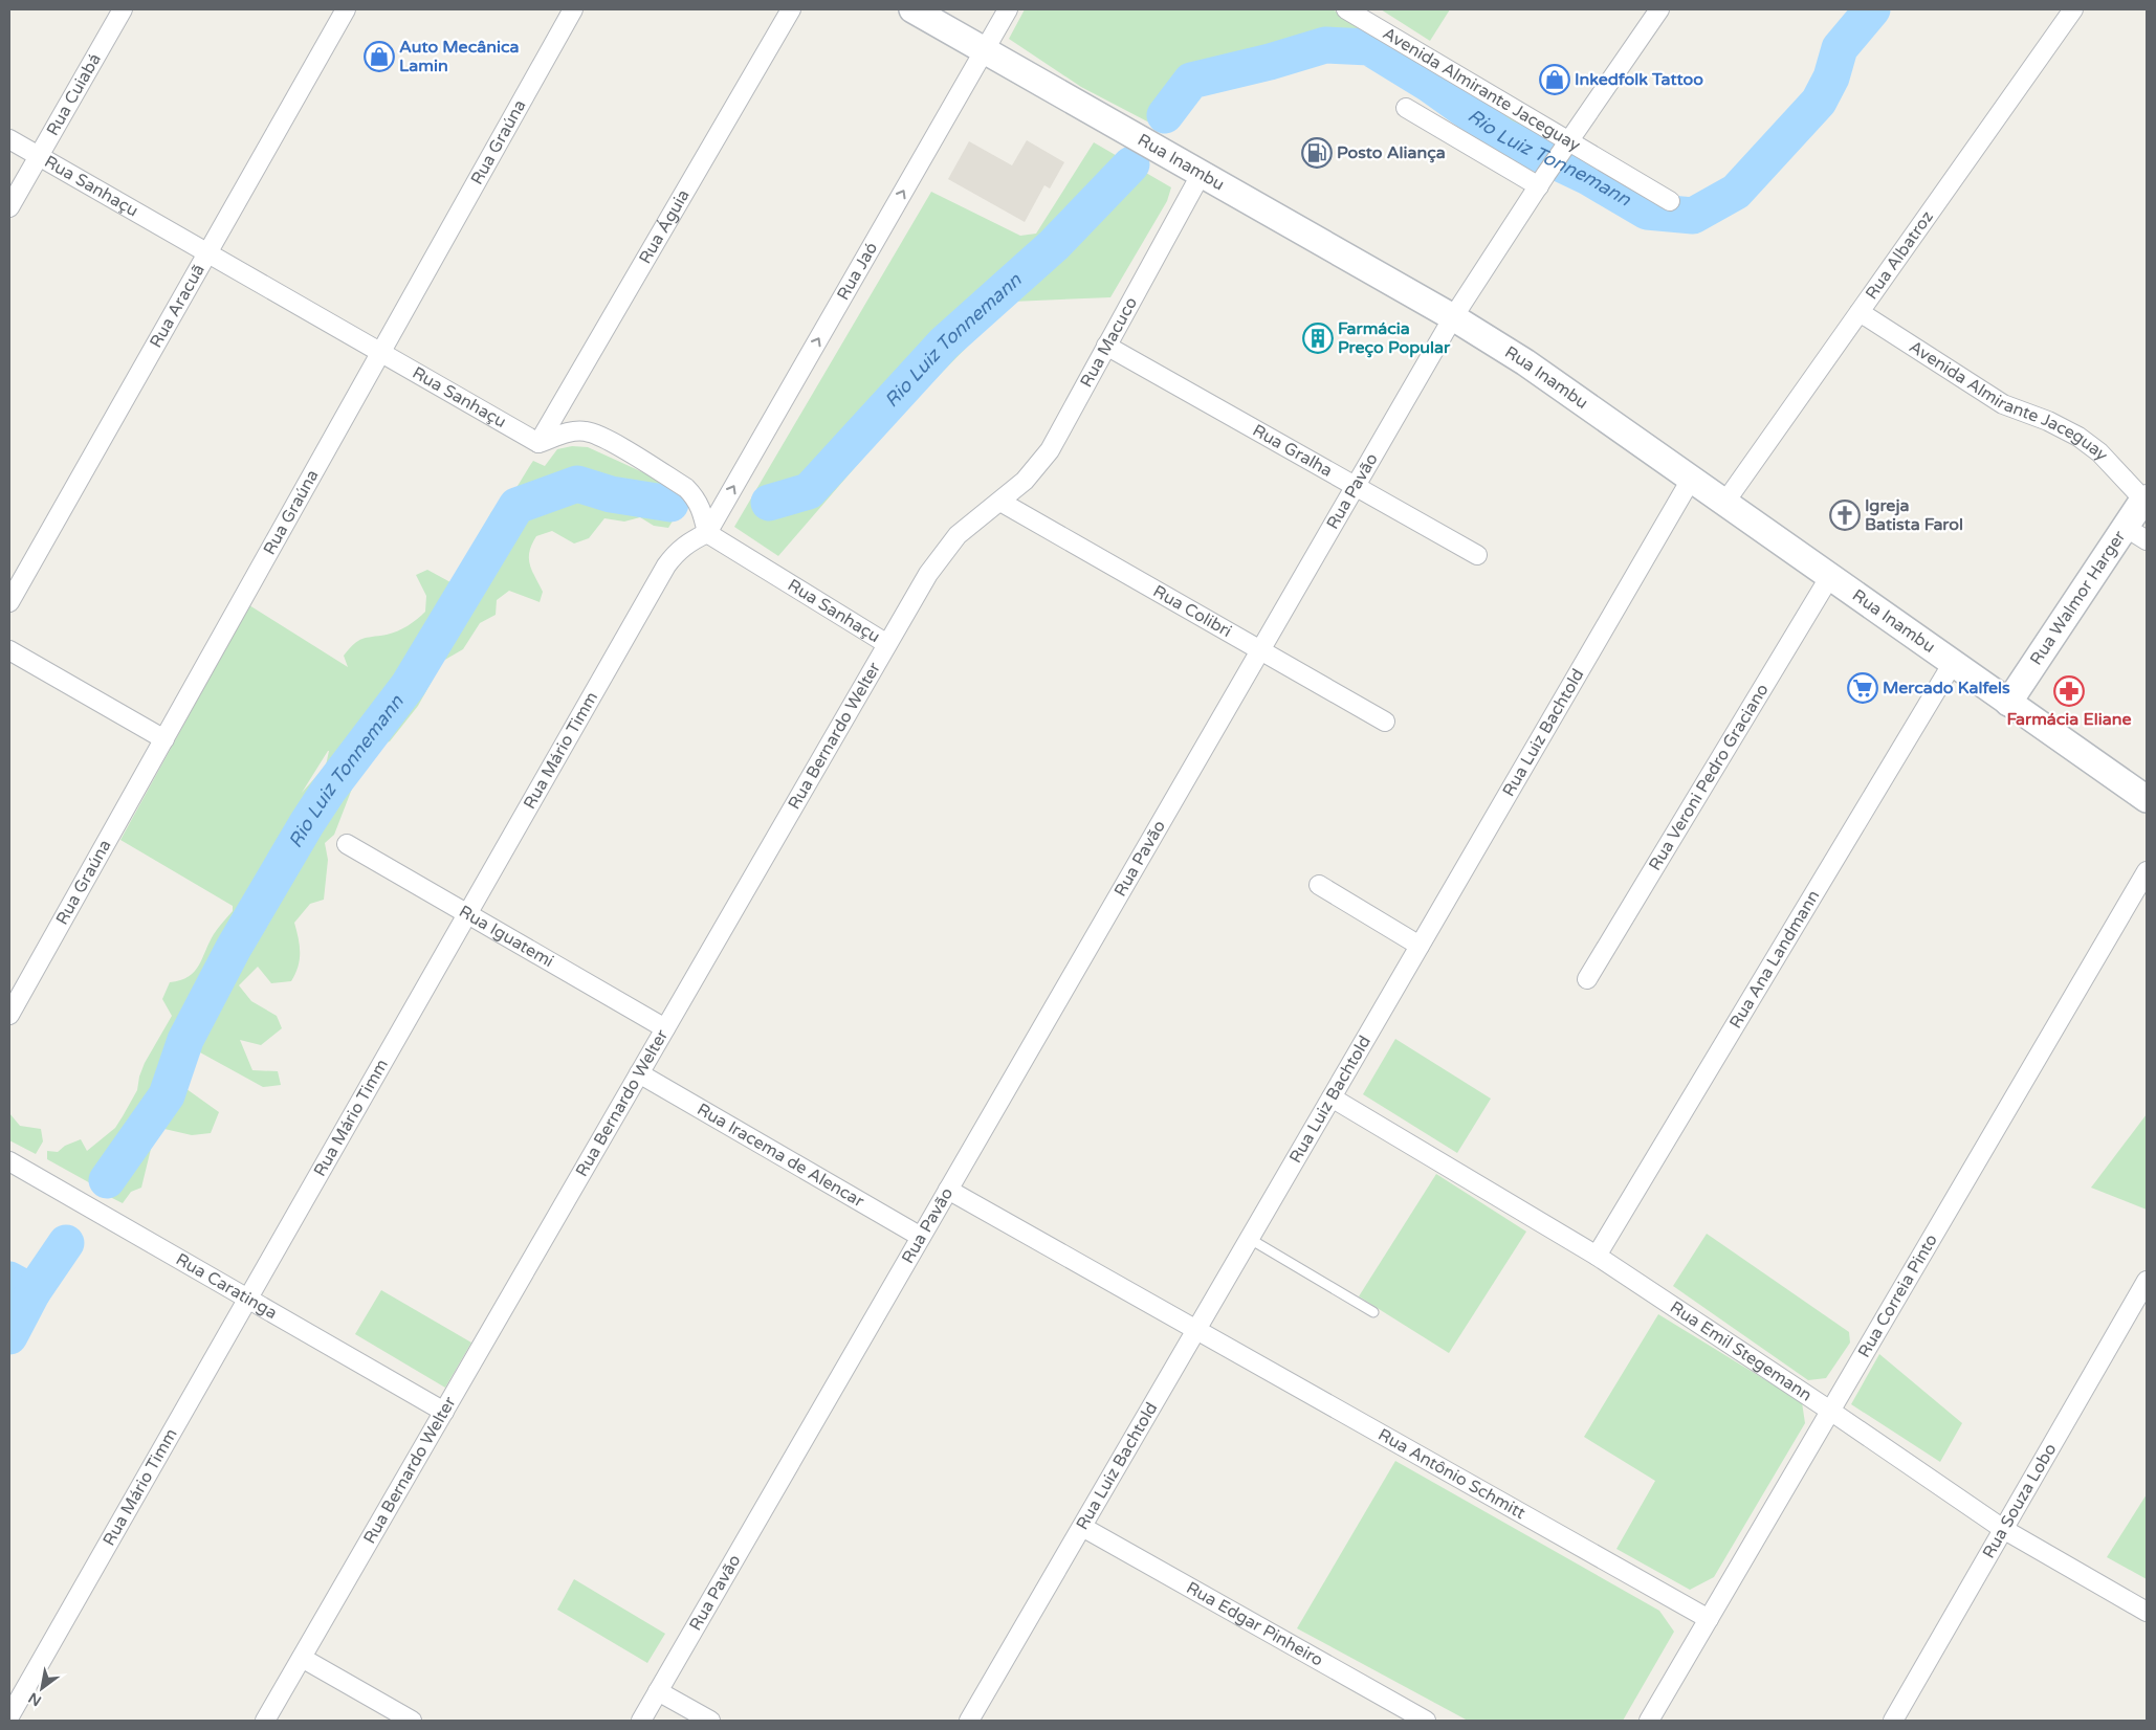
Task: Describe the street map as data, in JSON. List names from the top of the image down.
{
  "streets": {
    "main road": ["Rua Inambu", "Rua Walmor Harger"],
    "street": [
      "Avenida Almirante Jaceguay",
      "Rua Cuiabá",
      "Rua Graúna",
      "Rua Sanhaçu",
      "Rua Águia",
      "Rua Albatroz",
      "Rua Jaó",
      "Rua Aracuã",
      "Rua Macuco",
      "Rua Gralha",
      "Rua Pavão",
      "Rua Colibri",
      "Rua Luiz Bachtold",
      "Rua Bernardo Welter",
      "Rua Mário Timm",
      "Rua Veroni Pedro Graciano",
      "Rua Iguatemi",
      "Rua Ana Landmann",
      "Rua Iracema de Alencar",
      "Rua Caratinga",
      "Rua Correia Pinto",
      "Rua Emil Stegemann",
      "Rua Antônio Schmitt",
      "Rua Souza Lobo",
      "Rua Edgar Pinheiro"
    ]
  },
  "crossings": [
    ["Avenida Almirante Jaceguay", "Rua Albatroz"],
    ["Avenida Almirante Jaceguay", "Rua Pavão"],
    ["Avenida Almirante Jaceguay", "Rua Walmor Harger"],
    ["Rua Cuiabá", "Rua Sanhaçu"],
    ["Rua Graúna", "Rua Sanhaçu"],
    ["Rua Inambu", "Rua Albatroz"],
    ["Rua Inambu", "Rua Jaó"],
    ["Rua Inambu", "Rua Macuco"],
    ["Rua Inambu", "Rua Pavão"],
    ["Rua Inambu", "Rua Walmor Harger"],
    ["Rua Inambu", "Rua Luiz Bachtold"],
    ["Rua Inambu", "Rua Veroni Pedro Graciano"],
    ["Rua Inambu", "Rua Ana Landmann"],
    ["Rua Sanhaçu", "Rua Águia"],
    ["Rua Sanhaçu", "Rua Jaó"],
    ["Rua Sanhaçu", "Rua Aracuã"],
    ["Rua Sanhaçu", "Rua Bernardo Welter"],
    ["Rua Sanhaçu", "Rua Mário Timm"],
    ["Rua Jaó", "Rua Mário Timm"],
    ["Rua Macuco", "Rua Gralha"],
    ["Rua Macuco", "Rua Colibri"],
    ["Rua Macuco", "Rua Bernardo Welter"],
    ["Rua Gralha", "Rua Pavão"],
    ["Rua Pavão", "Rua Colibri"],
    ["Rua Pavão", "Rua Iracema de Alencar"],
    ["Rua Pavão", "Rua Antônio Schmitt"],
    ["Rua Colibri", "Rua Bernardo Welter"],
    ["Rua Luiz Bachtold", "Rua Emil Stegemann"],
    ["Rua Luiz Bachtold", "Rua Antônio Schmitt"],
    ["Rua Luiz Bachtold", "Rua Edgar Pinheiro"],
    ["Rua Bernardo Welter", "Rua Iguatemi"],
    ["Rua Bernardo Welter", "Rua Iracema de Alencar"],
    ["Rua Bernardo Welter", "Rua Caratinga"],
    ["Rua Mário Timm", "Rua Iguatemi"],
    ["Rua Mário Timm", "Rua Caratinga"],
    ["Rua Ana Landmann", "Rua Emil Stegemann"],
    ["Rua Correia Pinto", "Rua Emil Stegemann"],
    ["Rua Correia Pinto", "Rua Antônio Schmitt"],
    ["Rua Emil Stegemann", "Rua Souza Lobo"]
  ],
  "one_way": ["Rua Jaó"],
  "water": ["Rio Luiz Tonnemann"],
  "places": {
    "shop": ["Auto Mecânica Lamin", "Inkedfolk Tattoo"],
    "fuel station": ["Posto Aliança"],
    "building": ["Farmácia Preço Popular"],
    "church": ["Igreja Batista Farol"],
    "supermarket": ["Mercado Kalfels"],
    "pharmacy": ["Farmácia Eliane"]
  },
  "north": "bottom left"
}
